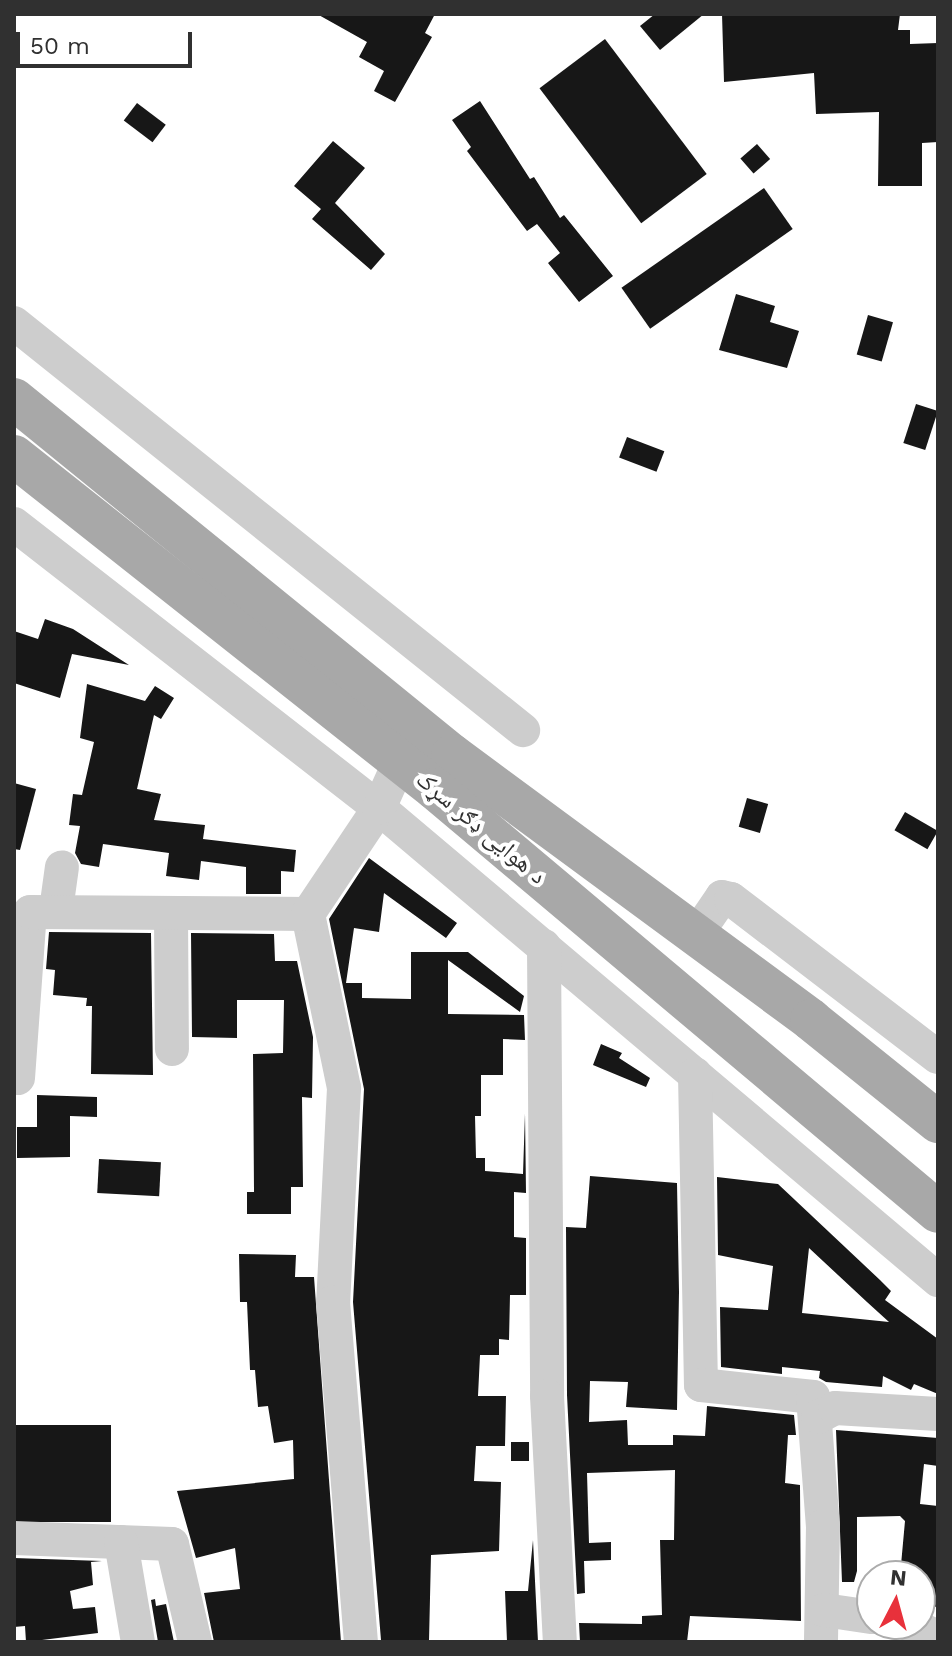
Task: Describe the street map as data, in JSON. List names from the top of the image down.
{
  "streets": {
    "main road": ["د هوایی ډګر سړک"]
  },
  "scale_bar": "50 m",
  "north": "top"
}
